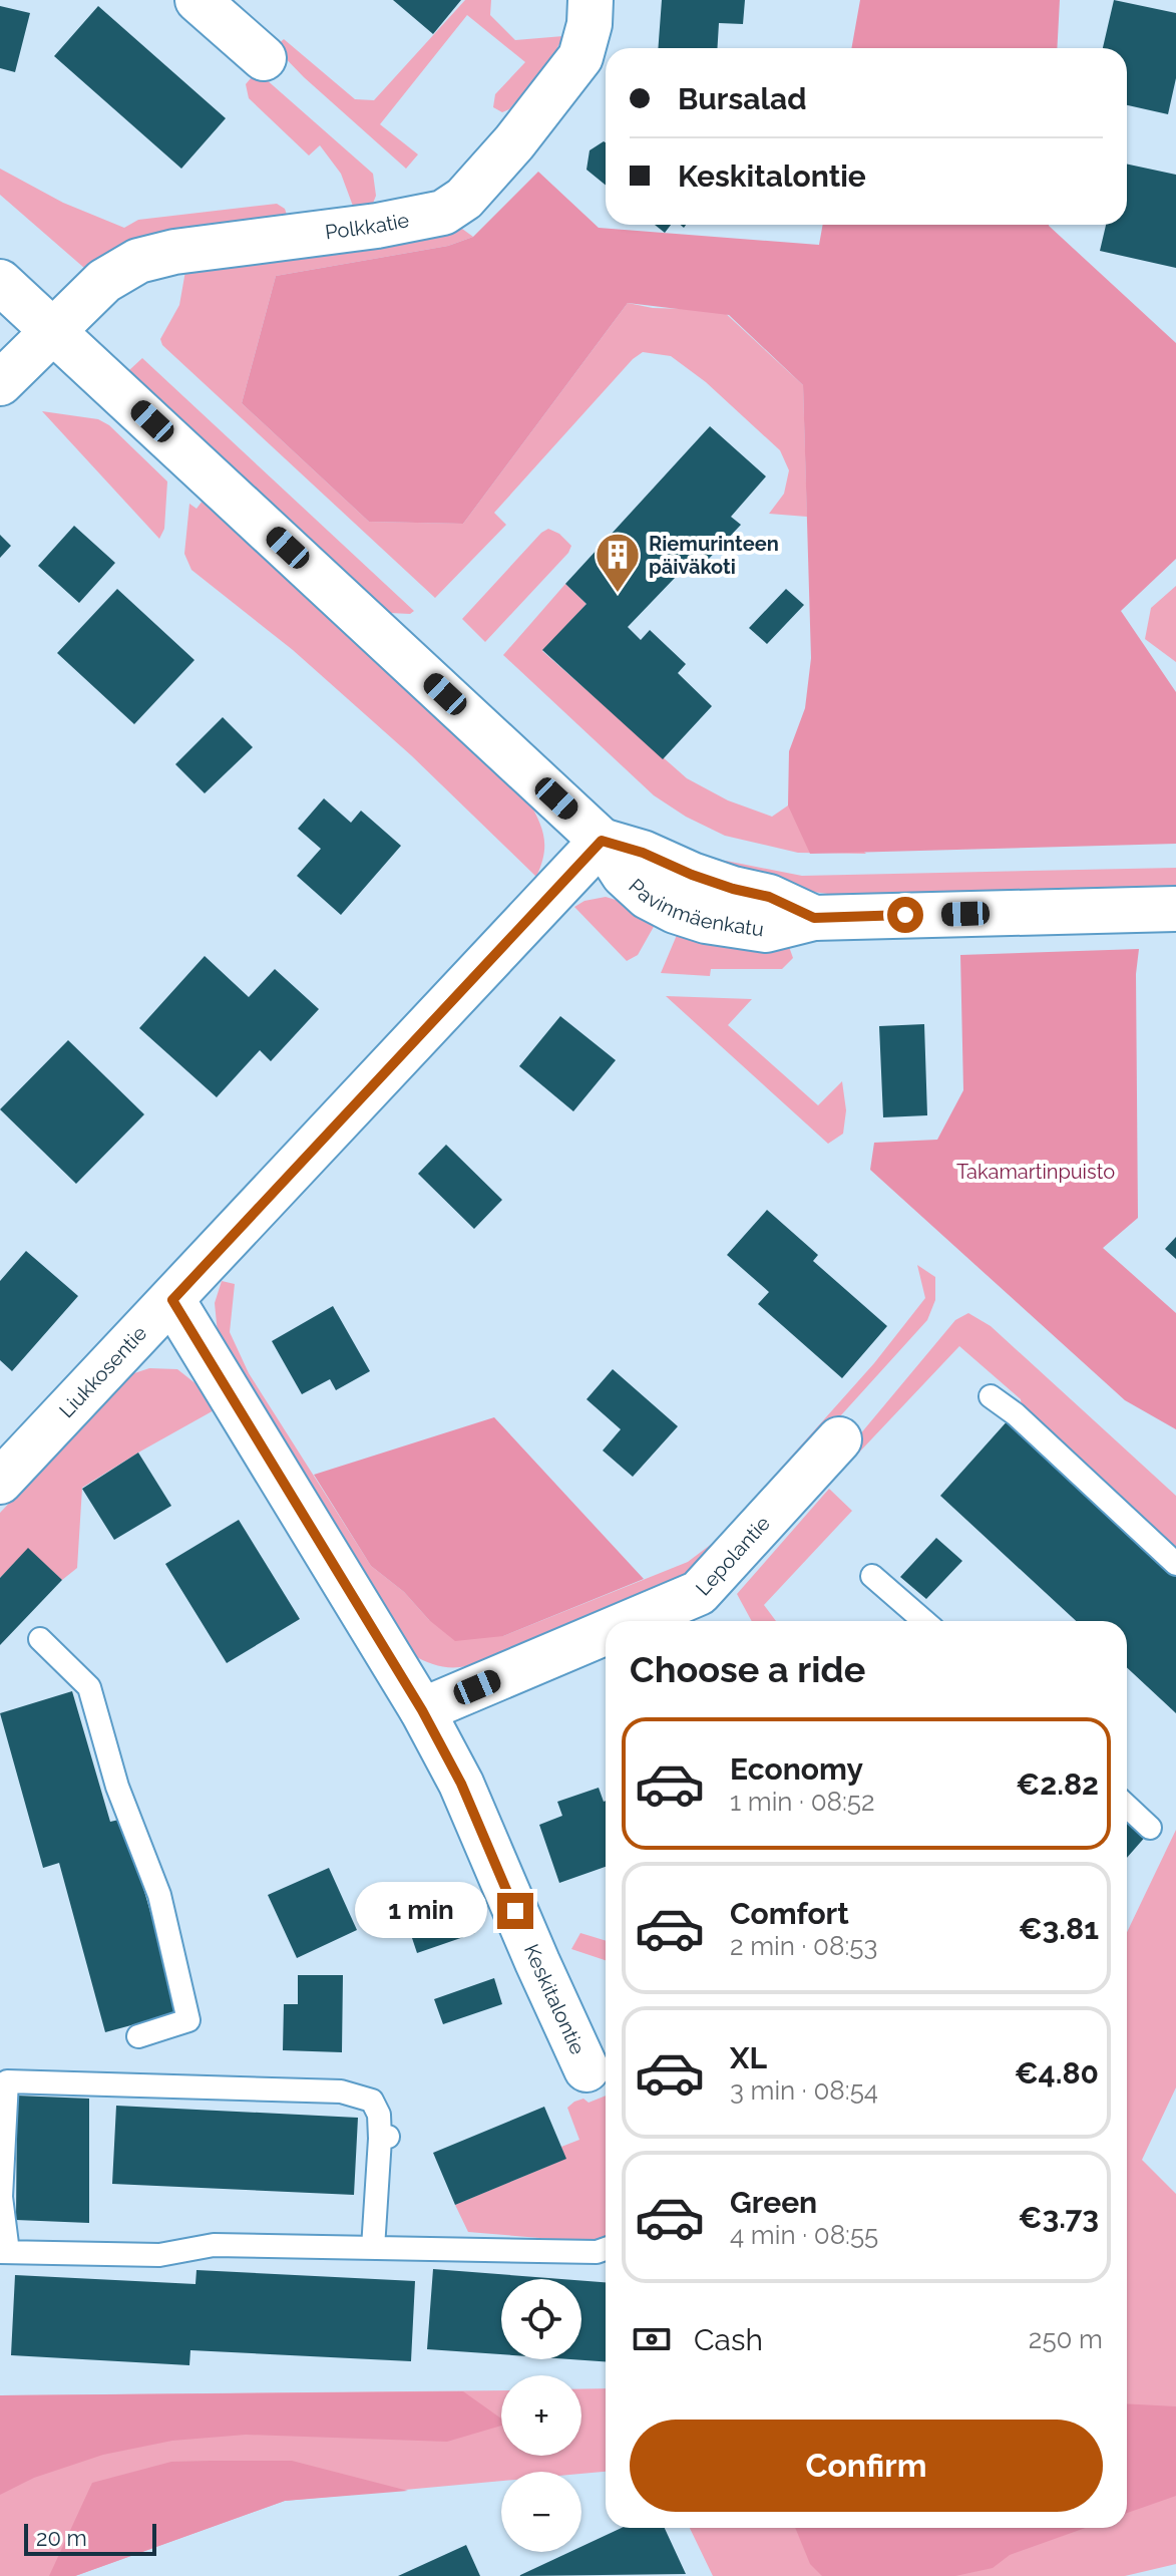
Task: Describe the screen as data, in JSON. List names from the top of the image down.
{
  "streets": {
    "street": [
      "Polkkatie",
      "Pavinmäenkatu",
      "Liukkosentie",
      "Lepolantie",
      "Keskitalontie"
    ]
  },
  "crossings": [
    ["Polkkatie", "Pavinmäenkatu"],
    ["Pavinmäenkatu", "Liukkosentie"],
    ["Liukkosentie", "Keskitalontie"],
    ["Lepolantie", "Keskitalontie"]
  ],
  "parks": ["Takamartinpuisto"],
  "places": {
    "building": ["Riemurinteen päiväkoti"]
  },
  "scale_bar": "20 m",
  "page": {
    "banner": ["Bursalad", "Keskitalontie"],
    "heading": "Choose a ride",
    "list": [
      {
        "name": "Economy",
        "note": "1 min · 08:52",
        "value": "€2.82"
      },
      {
        "name": "Comfort",
        "note": "2 min · 08:53",
        "value": "€3.81"
      },
      {
        "name": "XL",
        "note": "3 min · 08:54",
        "value": "€4.80"
      },
      {
        "name": "Green",
        "note": "4 min · 08:55",
        "value": "€3.73"
      }
    ],
    "bubble": "1 min",
    "map_buttons": ["+", "−"],
    "pay": ["Cash", "250 m"],
    "buttons": "Confirm",
    "scale": "20 m"
  }
}
